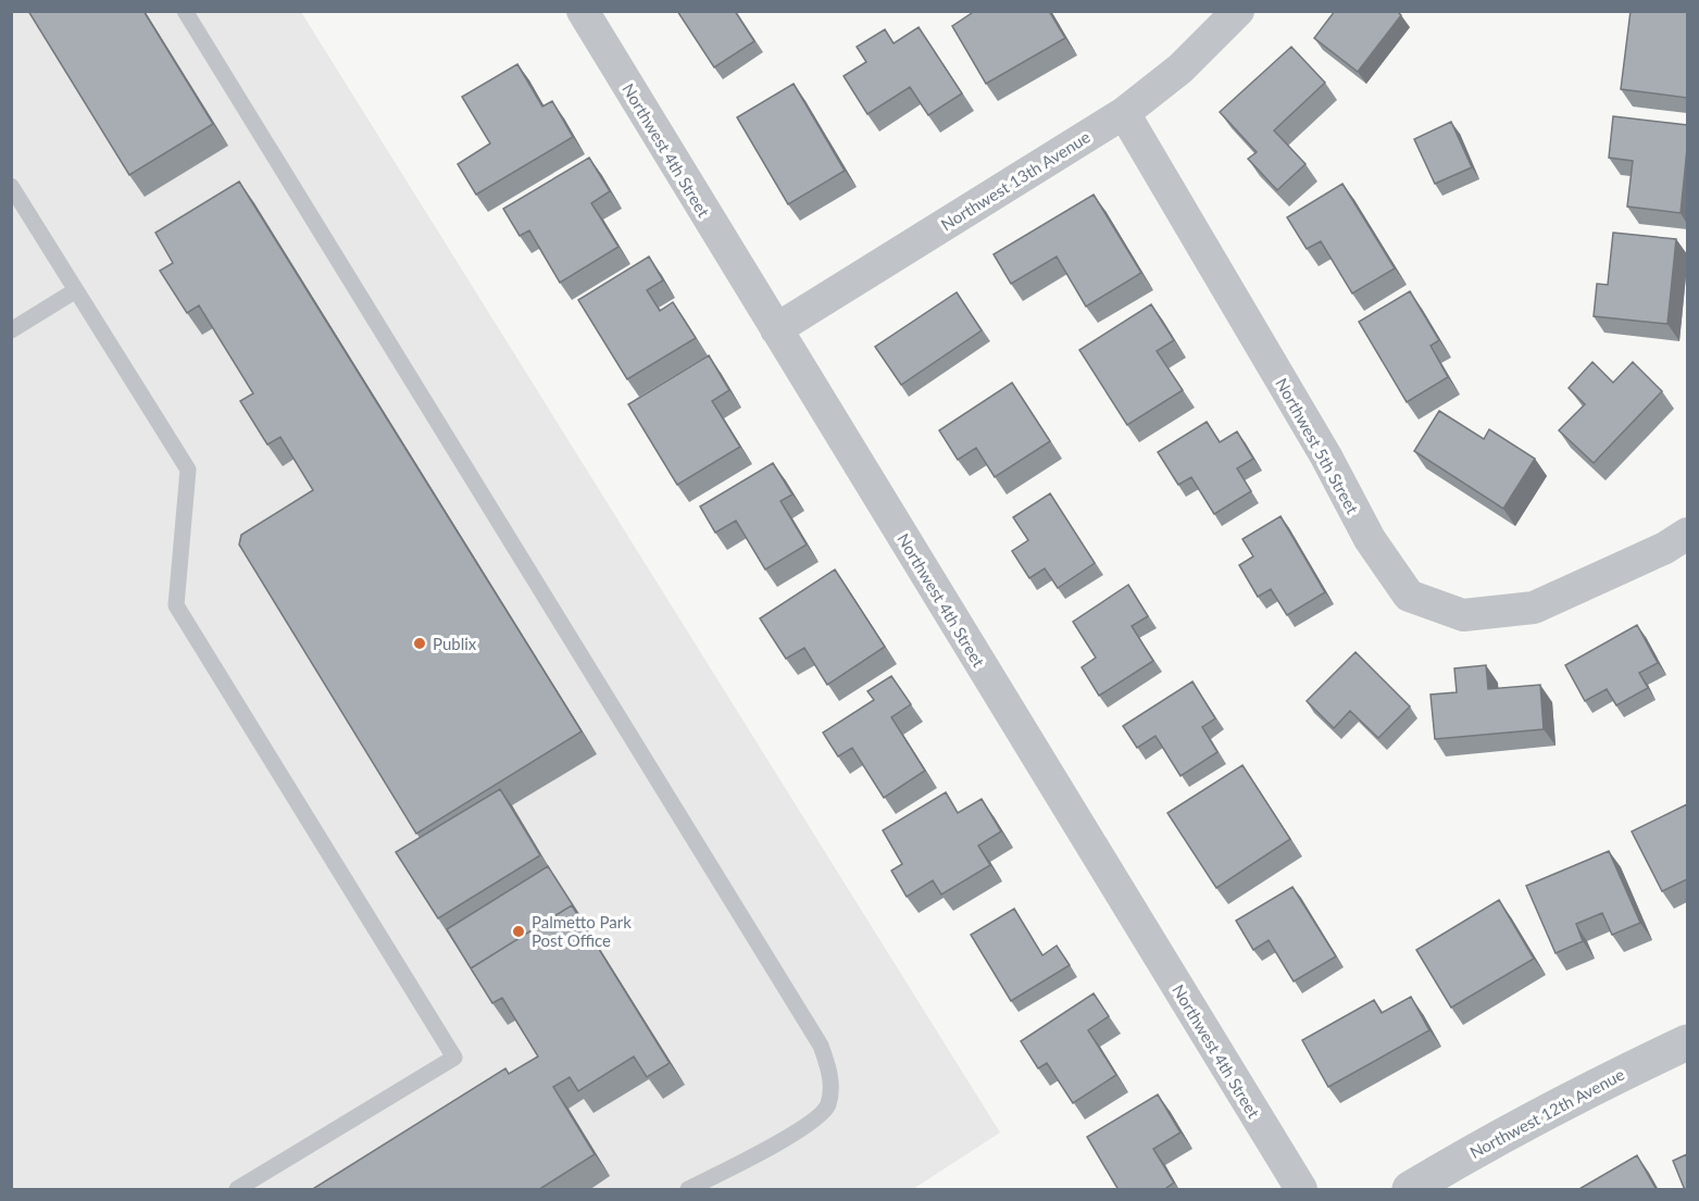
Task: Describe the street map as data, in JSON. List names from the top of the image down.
{
  "streets": {
    "street": [
      "Northwest 4th Street",
      "Northwest 13th Avenue",
      "Northwest 5th Street",
      "Northwest 12th Avenue"
    ]
  },
  "crossings": [
    ["Northwest 4th Street", "Northwest 13th Avenue"],
    ["Northwest 13th Avenue", "Northwest 5th Street"]
  ],
  "places": ["Publix", "Palmetto Park Post Office"]
}
